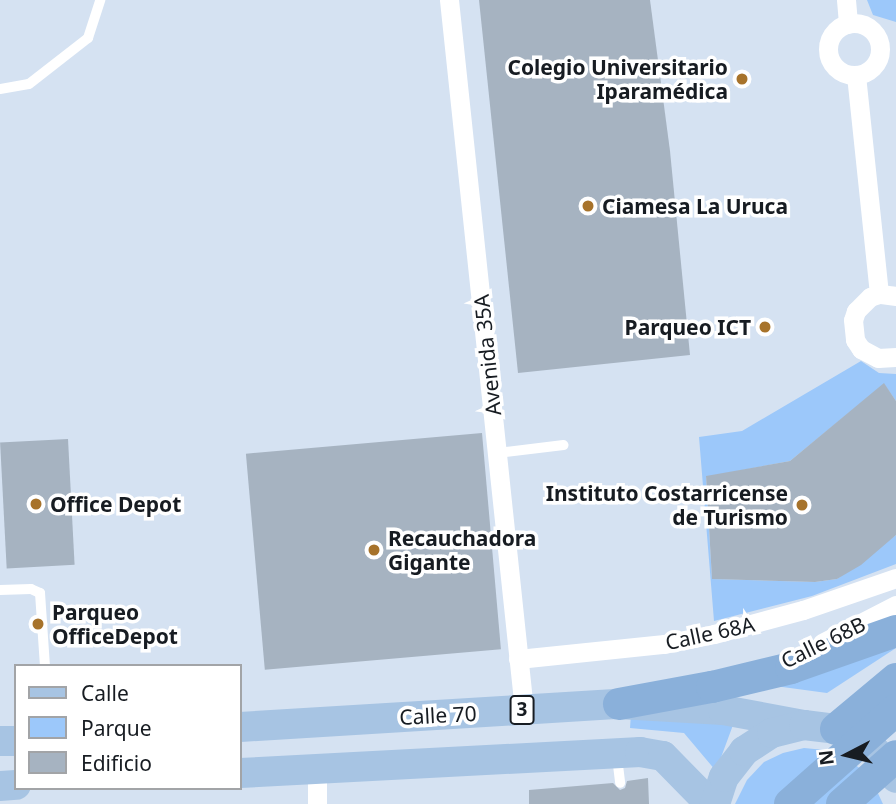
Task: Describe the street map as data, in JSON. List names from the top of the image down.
{
  "streets": {
    "main road": ["3", "Calle 70"],
    "street": ["Avenida 35A", "Calle 68A", "Calle 68B"]
  },
  "crossings": [
    ["Avenida 35A", "Calle 68A"],
    ["Avenida 35A", "Calle 70"],
    ["3", "Calle 70"]
  ],
  "places": [
    "Colegio Universitario Iparamédica",
    "Ciamesa La Uruca",
    "Parqueo ICT",
    "Office Depot",
    "Instituto Costarricense de Turismo",
    "Recauchadora Gigante",
    "Parqueo OfficeDepot"
  ],
  "legend": ["Calle", "Parque", "Edificio"],
  "north": "left"
}
